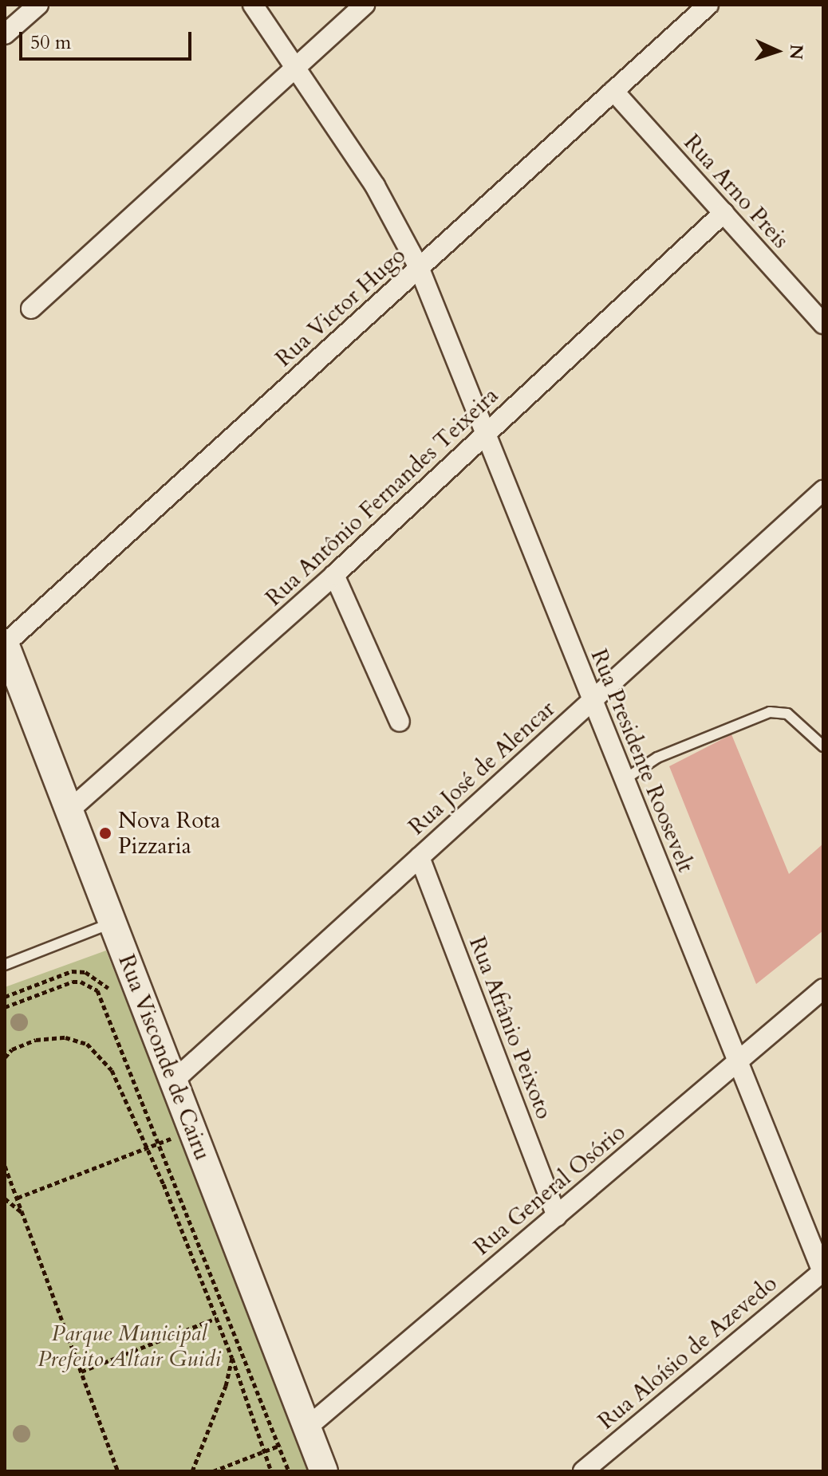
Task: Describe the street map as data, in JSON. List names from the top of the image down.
{
  "streets": {
    "street": [
      "Rua Arno Preis",
      "Rua Victor Hugo",
      "Rua Antônio Fernandes Teixeira",
      "Rua Presidente Roosevelt",
      "Rua José de Alencar",
      "Rua Afrânio Peixoto",
      "Rua Visconde de Cairu",
      "Rua General Osório",
      "Rua Aloísio de Azevedo"
    ]
  },
  "crossings": [
    ["Rua Arno Preis", "Rua Victor Hugo"],
    ["Rua Arno Preis", "Rua Antônio Fernandes Teixeira"],
    ["Rua Victor Hugo", "Rua Presidente Roosevelt"],
    ["Rua Victor Hugo", "Rua Visconde de Cairu"],
    ["Rua Antônio Fernandes Teixeira", "Rua Presidente Roosevelt"],
    ["Rua Antônio Fernandes Teixeira", "Rua Visconde de Cairu"],
    ["Rua Presidente Roosevelt", "Rua José de Alencar"],
    ["Rua Presidente Roosevelt", "Rua General Osório"],
    ["Rua Presidente Roosevelt", "Rua Aloísio de Azevedo"],
    ["Rua José de Alencar", "Rua Afrânio Peixoto"],
    ["Rua José de Alencar", "Rua Visconde de Cairu"],
    ["Rua Afrânio Peixoto", "Rua General Osório"],
    ["Rua Visconde de Cairu", "Rua General Osório"]
  ],
  "parks": ["Parque Municipal Prefeito Altair Guidi"],
  "places": ["Nova Rota Pizzaria"],
  "scale_bar": "50 m",
  "north": "right"
}
